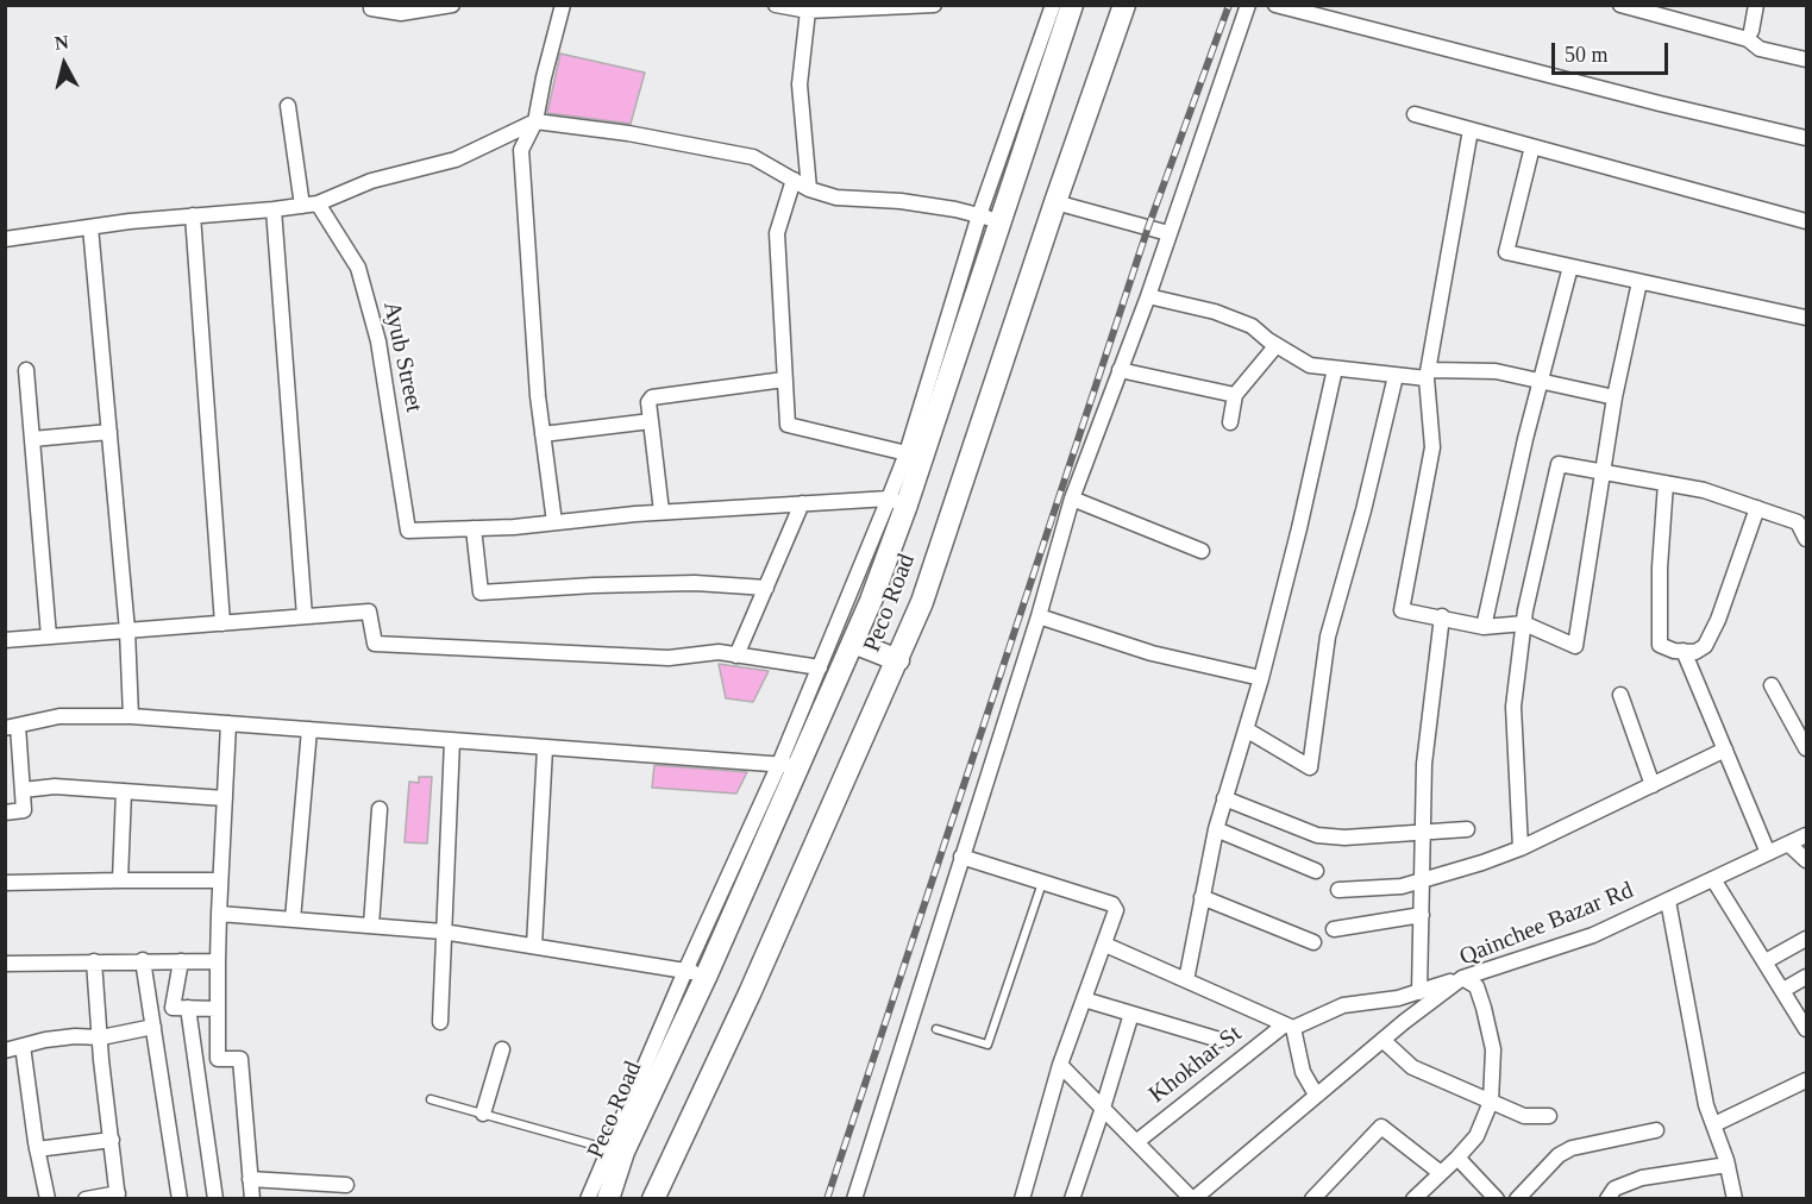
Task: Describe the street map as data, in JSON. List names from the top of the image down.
{
  "streets": {
    "main road": ["Peco Road"],
    "street": ["Ayub Street", "Qainchee Bazar Rd", "Khokhar St"]
  },
  "crossings": [
    ["Qainchee Bazar Rd", "Khokhar St"]
  ],
  "scale_bar": "50 m",
  "north": "top"
}
